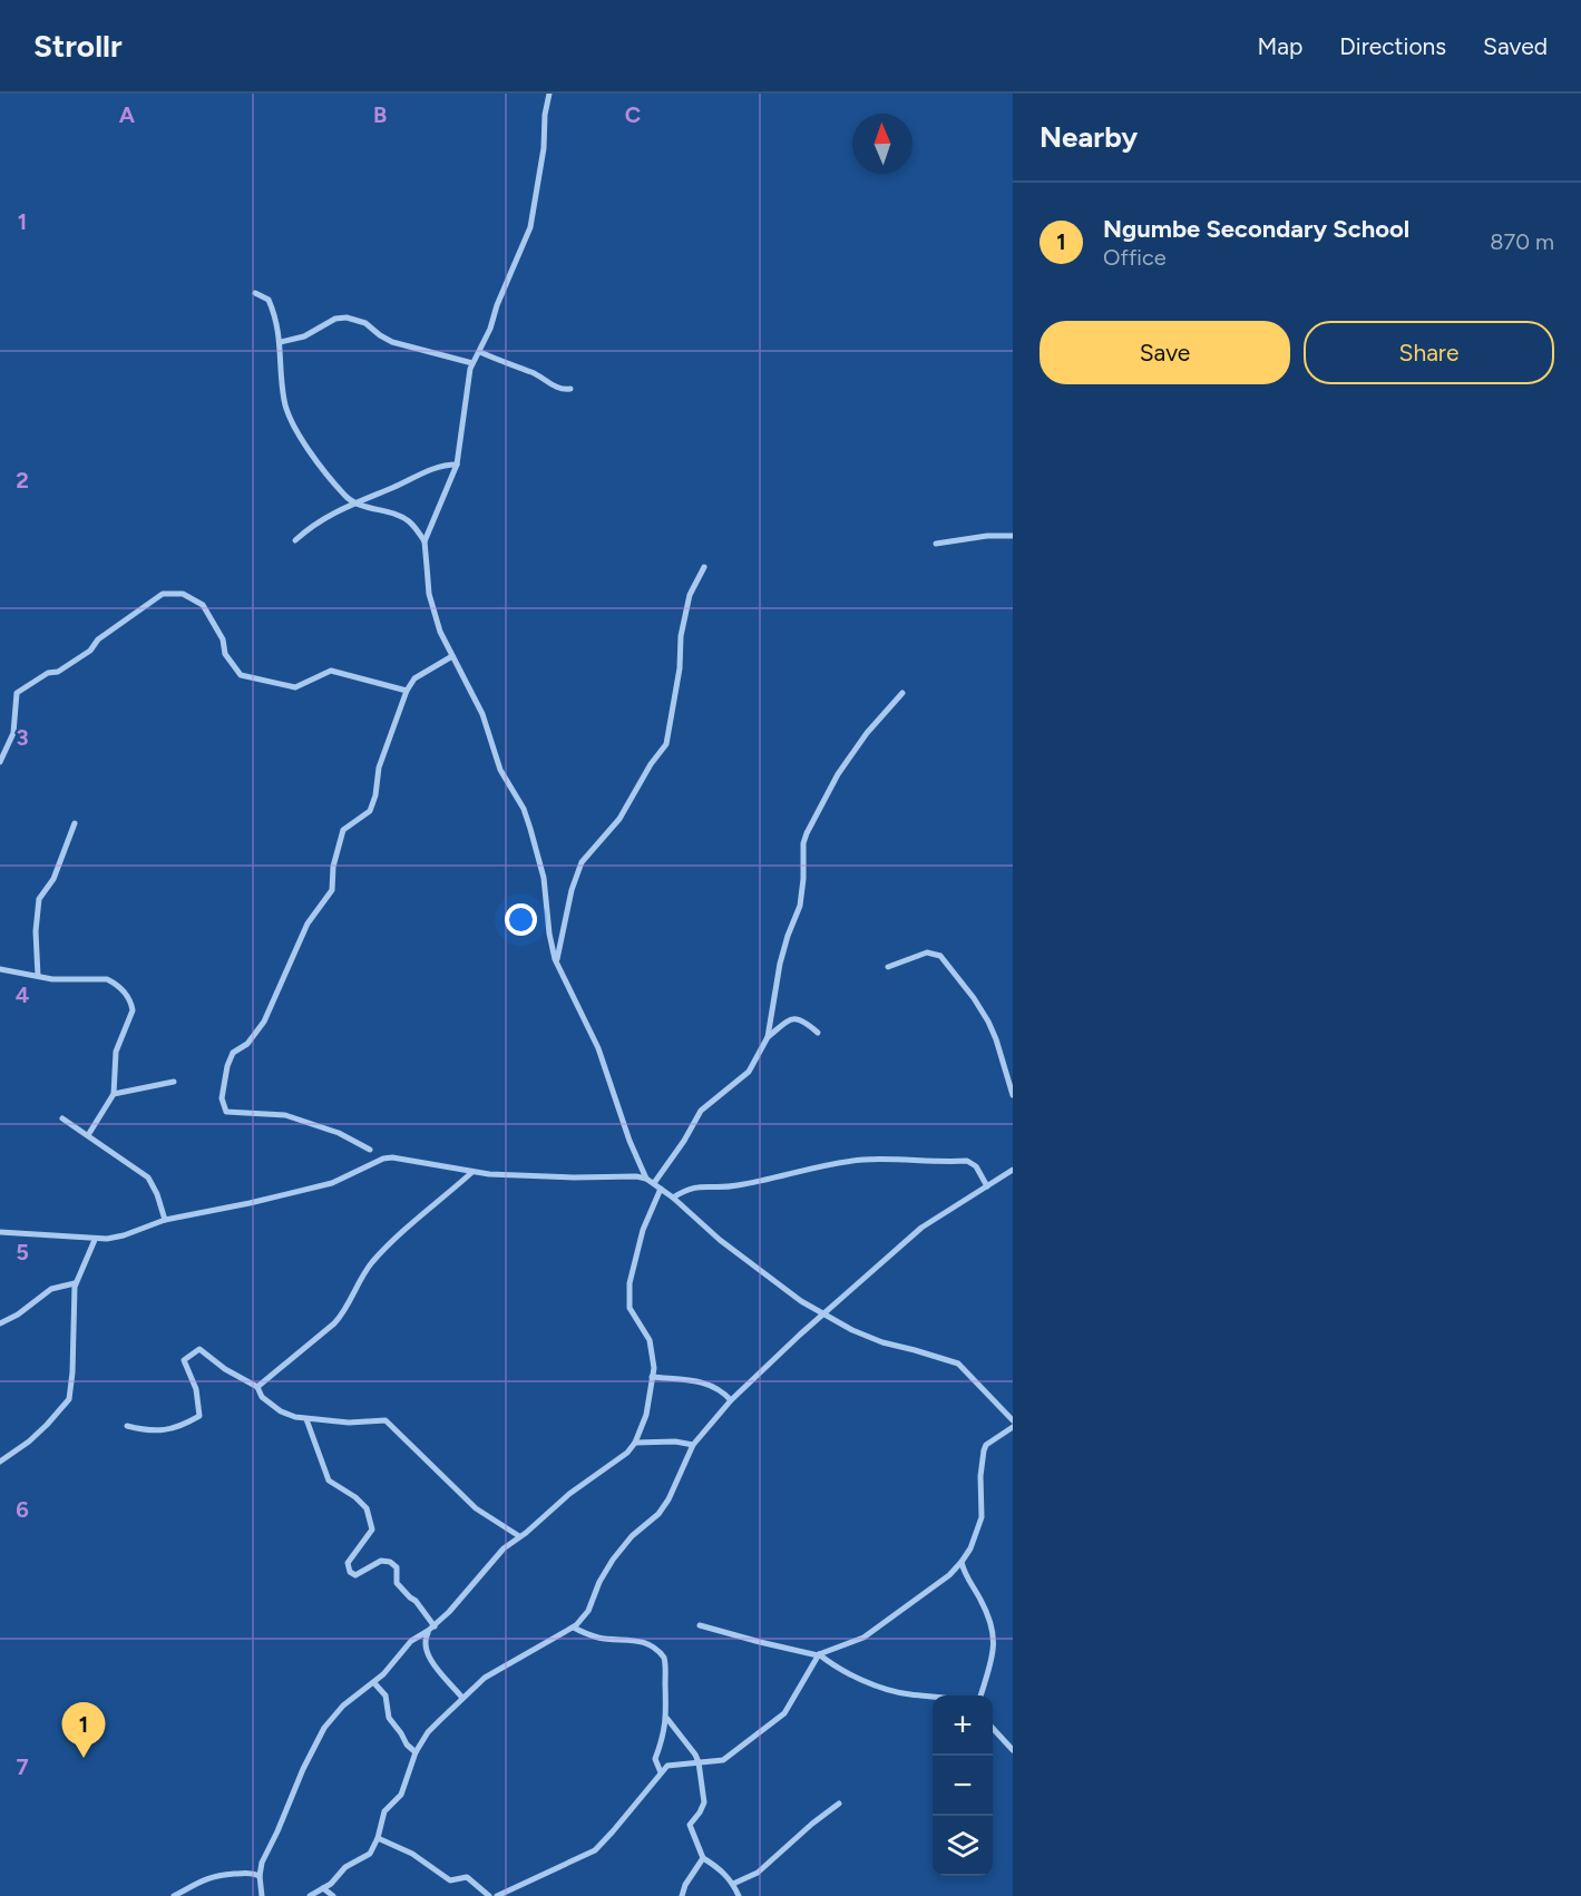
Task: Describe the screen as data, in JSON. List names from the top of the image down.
{
  "north": "top",
  "page": {
    "header": "Strollr",
    "nav": ["Map", "Directions", "Saved"],
    "heading": "Nearby",
    "list": [
      {
        "mark": "1",
        "name": "Ngumbe Secondary School",
        "note": "Office",
        "value": "870 m"
      }
    ],
    "buttons": ["Save", "Share"],
    "map_buttons": ["+", "−"],
    "pins": "1"
  },
  "grid": {
    "columns": ["A", "B", "C"],
    "rows": [
      "1",
      "2",
      "3",
      "4",
      "5",
      "6",
      "7"
    ]
  }
}
